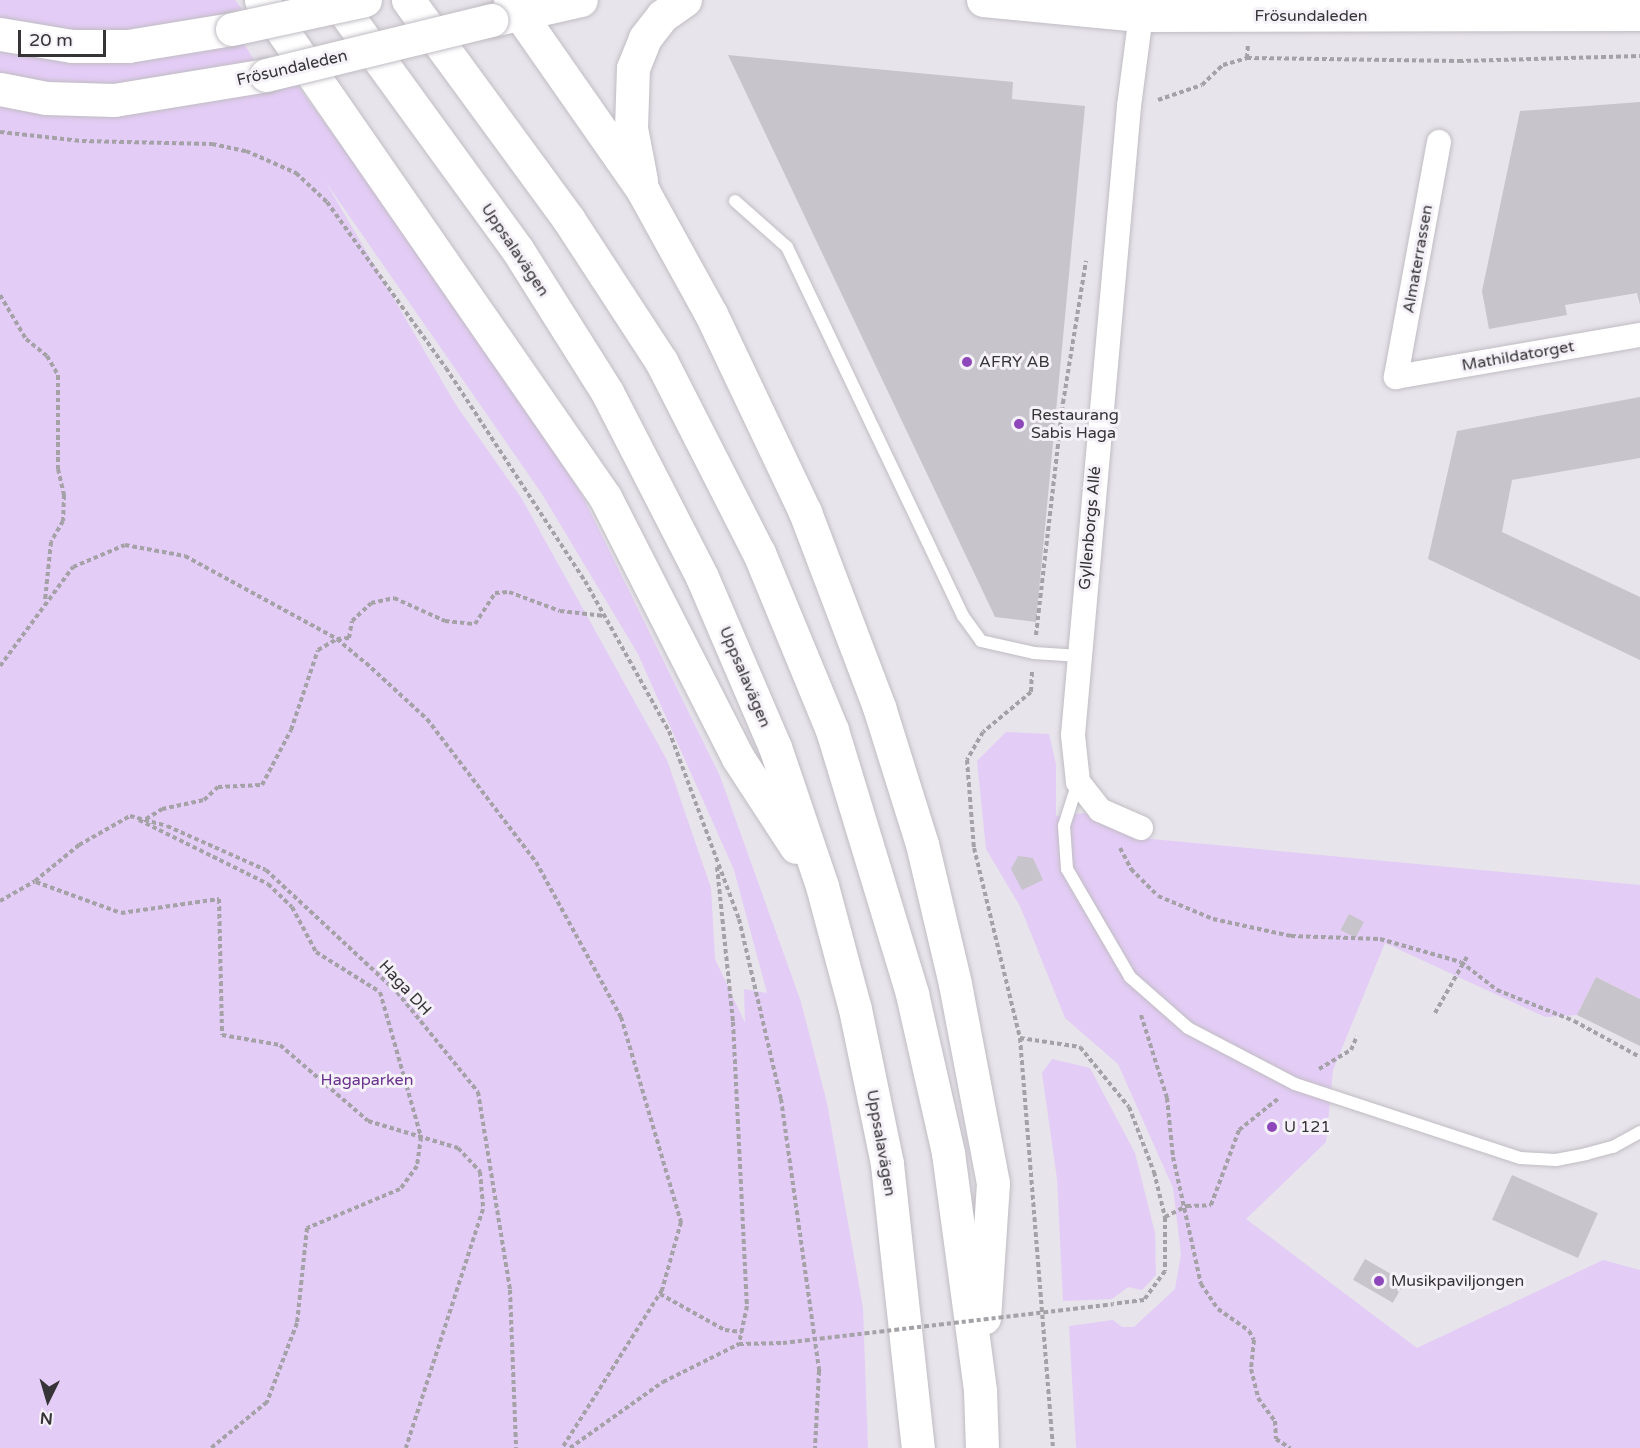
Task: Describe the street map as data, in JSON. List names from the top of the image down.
{
  "streets": {
    "main road": ["Frösundaleden", "Uppsalavägen"],
    "street": ["Almaterrassen", "Mathildatorget", "Gyllenborgs Allé"],
    "path": ["Haga DH"]
  },
  "crossings": [
    ["Frösundaleden", "Gyllenborgs Allé"],
    ["Almaterrassen", "Mathildatorget"]
  ],
  "parks": ["Hagaparken"],
  "places": [
    "AFRY AB",
    "Restaurang Sabis Haga",
    "U 121",
    "Musikpaviljongen"
  ],
  "scale_bar": "20 m",
  "north": "bottom"
}
